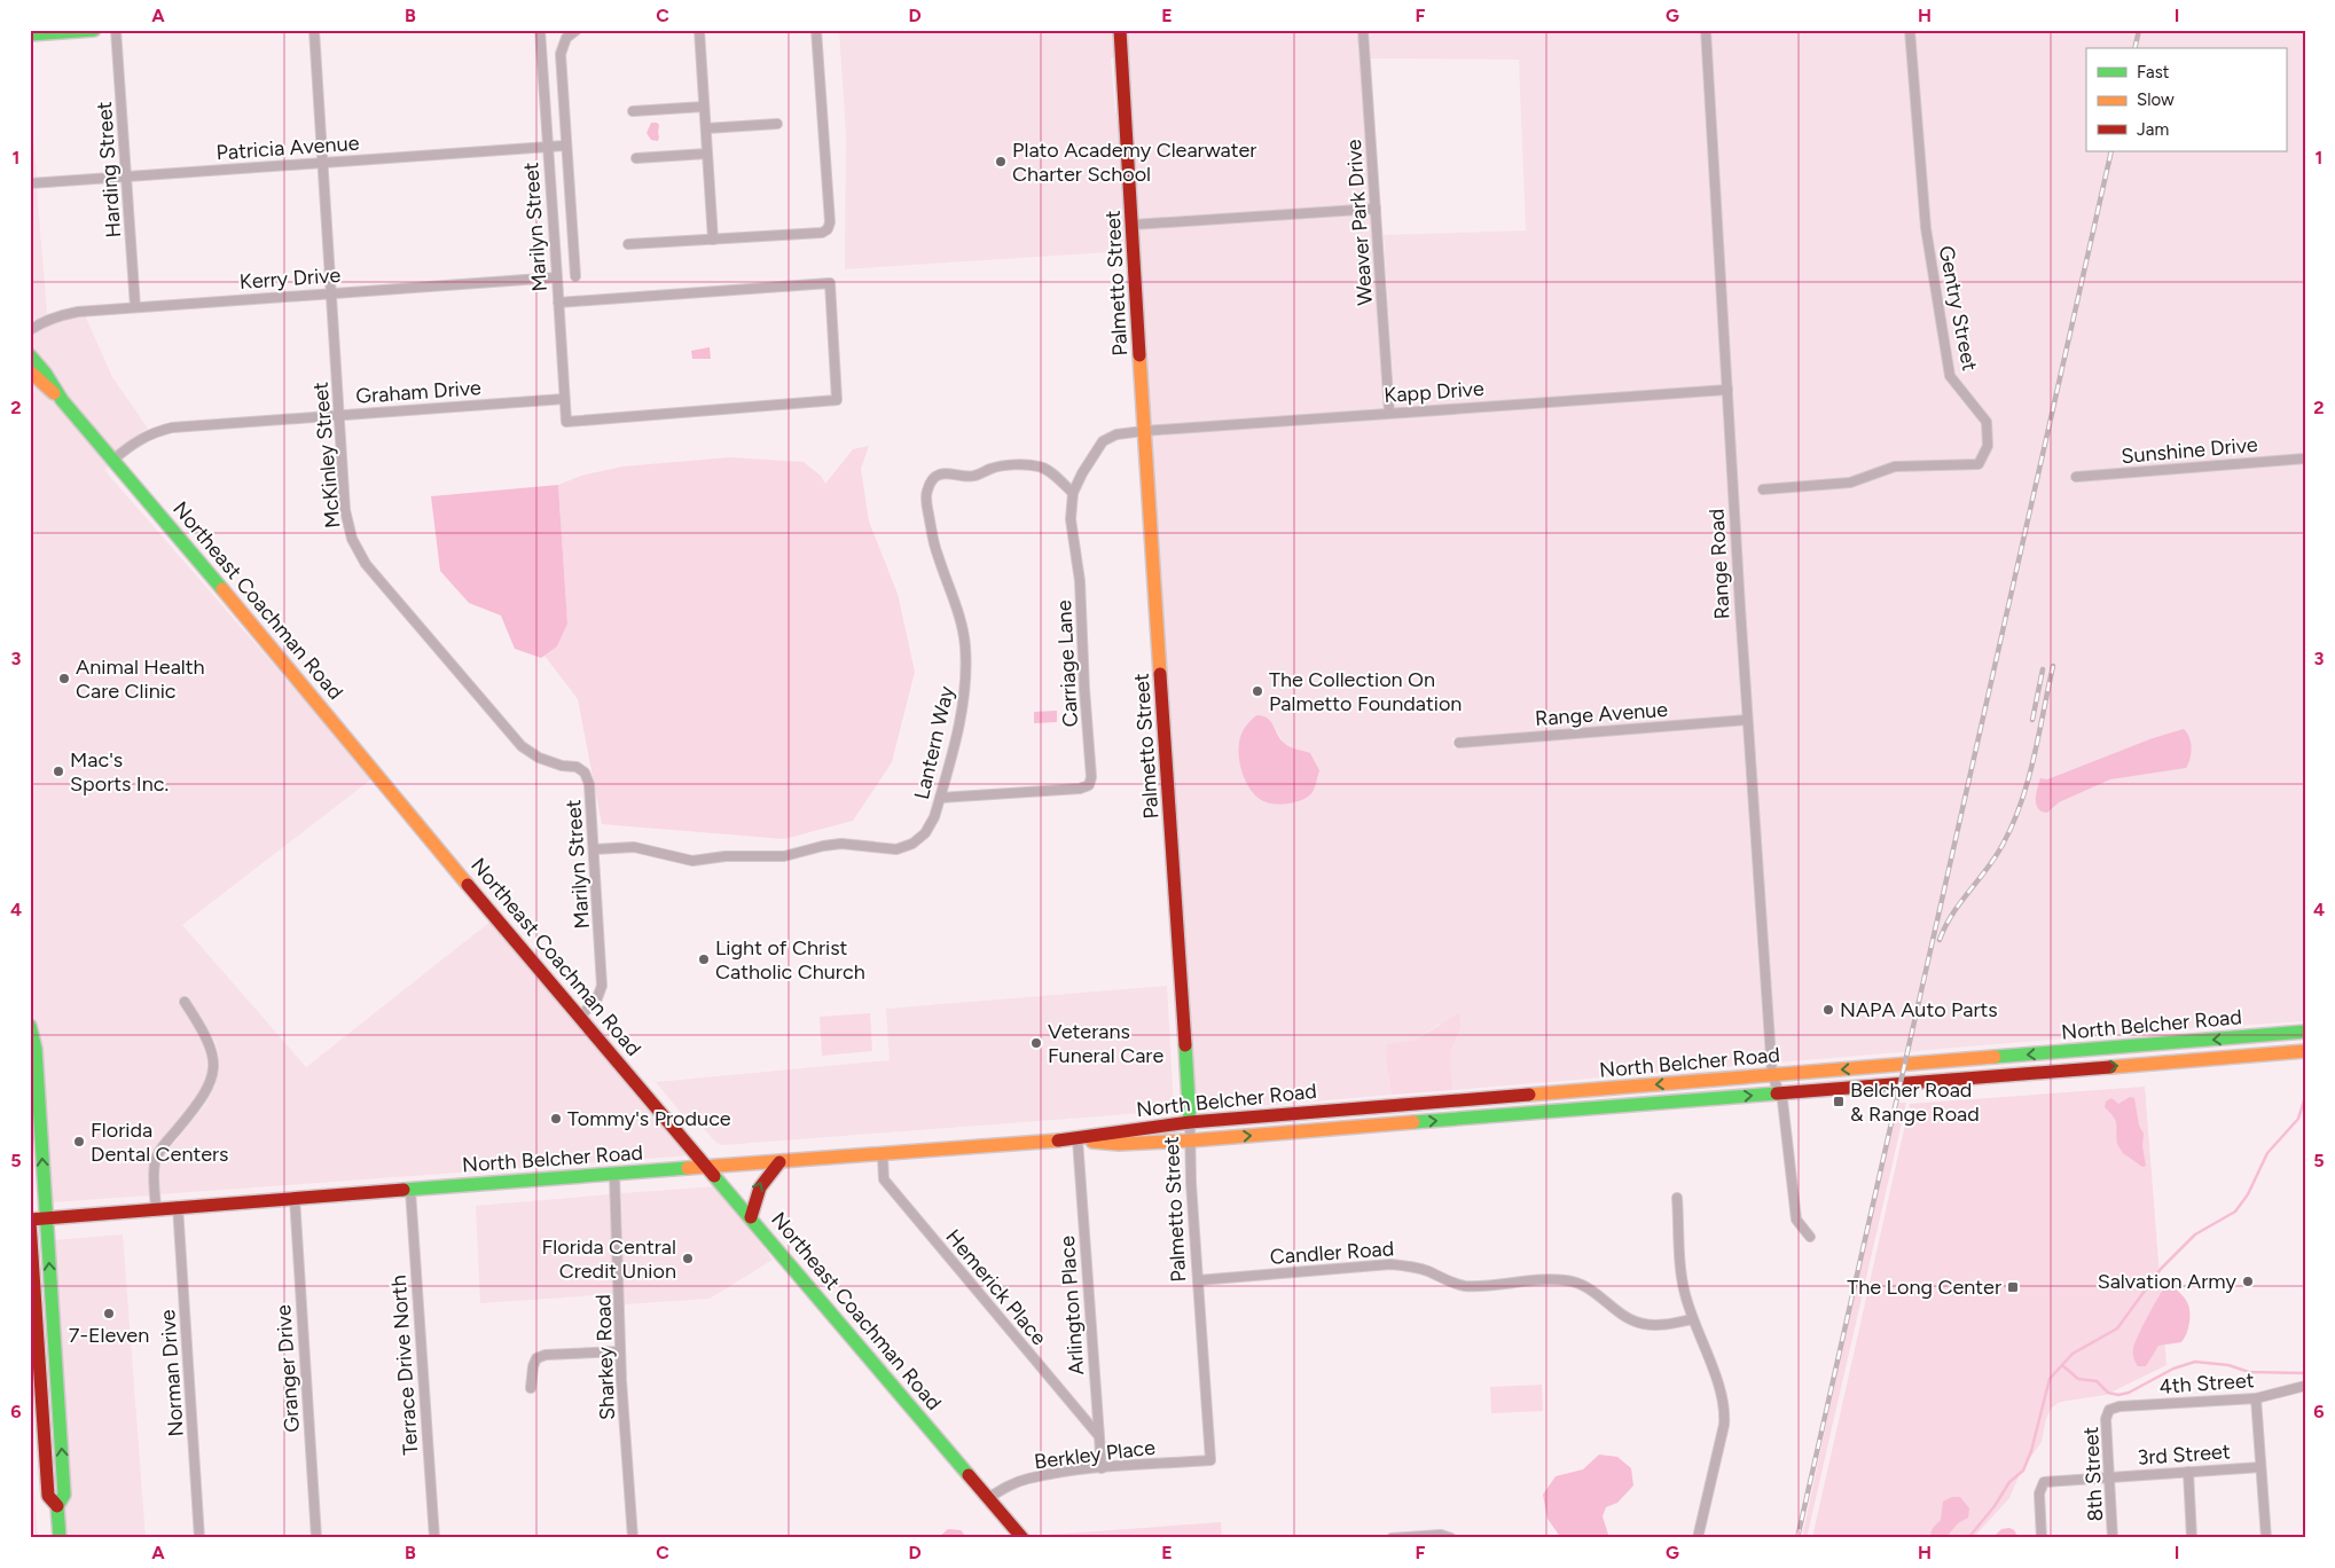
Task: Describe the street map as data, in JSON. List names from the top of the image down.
{
  "streets": {
    "main road": ["Palmetto Street", "Northeast Coachman Road", "North Belcher Road"],
    "street": [
      "Patricia Avenue",
      "Harding Street",
      "Weaver Park Drive",
      "Marilyn Street",
      "Kerry Drive",
      "Gentry Street",
      "Graham Drive",
      "Kapp Drive",
      "Sunshine Drive",
      "McKinley Street",
      "Range Road",
      "Carriage Lane",
      "Range Avenue",
      "Lantern Way",
      "Candler Road",
      "Hemerick Place",
      "Arlington Place",
      "Sharkey Road",
      "Terrace Drive North",
      "Granger Drive",
      "Norman Drive",
      "4th Street",
      "Berkley Place",
      "3rd Street",
      "8th Street"
    ]
  },
  "crossings": [
    ["Patricia Avenue", "Harding Street"],
    ["Patricia Avenue", "Marilyn Street"],
    ["Patricia Avenue", "McKinley Street"],
    ["Harding Street", "Kerry Drive"],
    ["Weaver Park Drive", "Kapp Drive"],
    ["Marilyn Street", "Kerry Drive"],
    ["Marilyn Street", "Graham Drive"],
    ["Marilyn Street", "McKinley Street"],
    ["Marilyn Street", "Northeast Coachman Road"],
    ["Marilyn Street", "Lantern Way"],
    ["Kerry Drive", "McKinley Street"],
    ["Palmetto Street", "Kapp Drive"],
    ["Palmetto Street", "Carriage Lane"],
    ["Palmetto Street", "North Belcher Road"],
    ["Palmetto Street", "Candler Road"],
    ["Palmetto Street", "Berkley Place"],
    ["Graham Drive", "McKinley Street"],
    ["Graham Drive", "Northeast Coachman Road"],
    ["Kapp Drive", "Range Road"],
    ["Kapp Drive", "Carriage Lane"],
    ["Range Road", "Range Avenue"],
    ["Range Road", "North Belcher Road"],
    ["Northeast Coachman Road", "North Belcher Road"],
    ["Northeast Coachman Road", "Berkley Place"],
    ["Carriage Lane", "Lantern Way"],
    ["North Belcher Road", "Hemerick Place"],
    ["North Belcher Road", "Arlington Place"],
    ["North Belcher Road", "Sharkey Road"],
    ["North Belcher Road", "Terrace Drive North"],
    ["North Belcher Road", "Granger Drive"],
    ["North Belcher Road", "Norman Drive"],
    ["Hemerick Place", "Arlington Place"],
    ["Arlington Place", "Berkley Place"],
    ["4th Street", "8th Street"],
    ["3rd Street", "8th Street"]
  ],
  "places": {
    "other": [
      "Plato Academy Clearwater Charter School",
      "Animal Health Care Clinic",
      "The Collection On Palmetto Foundation",
      "Mac's Sports Inc.",
      "Light of Christ Catholic Church",
      "NAPA Auto Parts",
      "Veterans Funeral Care",
      "Tommy's Produce",
      "Florida Dental Centers",
      "Florida Central Credit Union",
      "Salvation Army",
      "7-Eleven"
    ],
    "transit": ["Belcher Road & Range Road", "The Long Center"]
  },
  "legend": ["Fast", "Slow", "Jam"],
  "grid": {
    "columns": [
      "A",
      "B",
      "C",
      "D",
      "E",
      "F",
      "G",
      "H",
      "I"
    ],
    "rows": [
      "1",
      "2",
      "3",
      "4",
      "5",
      "6"
    ]
  }
}
